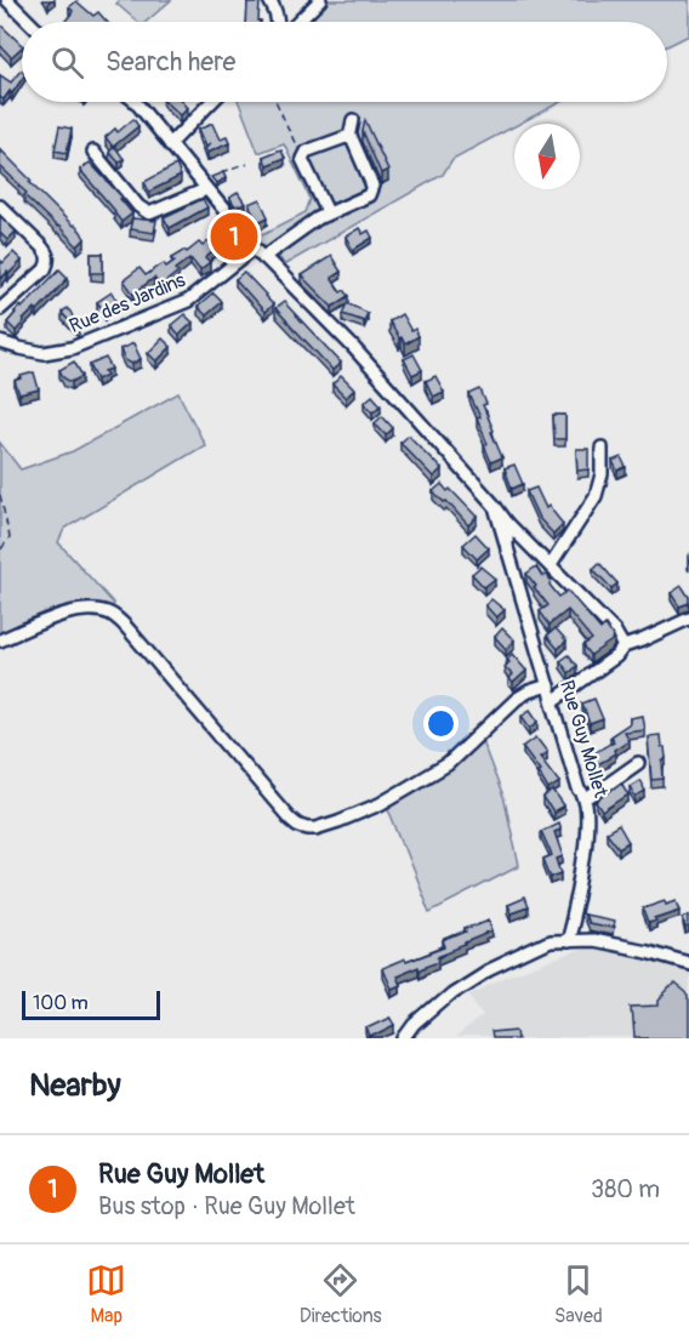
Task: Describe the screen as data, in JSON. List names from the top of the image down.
{
  "streets": {
    "street": ["Rue des Jardins", "Rue Guy Mollet"]
  },
  "crossings": [
    ["Rue des Jardins", "Rue Guy Mollet"]
  ],
  "scale_bar": "100 m",
  "north": "bottom",
  "page": {
    "search": "Search here",
    "pins": "1",
    "scale": "100 m",
    "heading": "Nearby",
    "list": [
      {
        "mark": "1",
        "name": "Rue Guy Mollet",
        "note": "Bus stop · Rue Guy Mollet",
        "value": "380 m"
      }
    ],
    "nav": ["Map", "Directions", "Saved"]
  }
}
